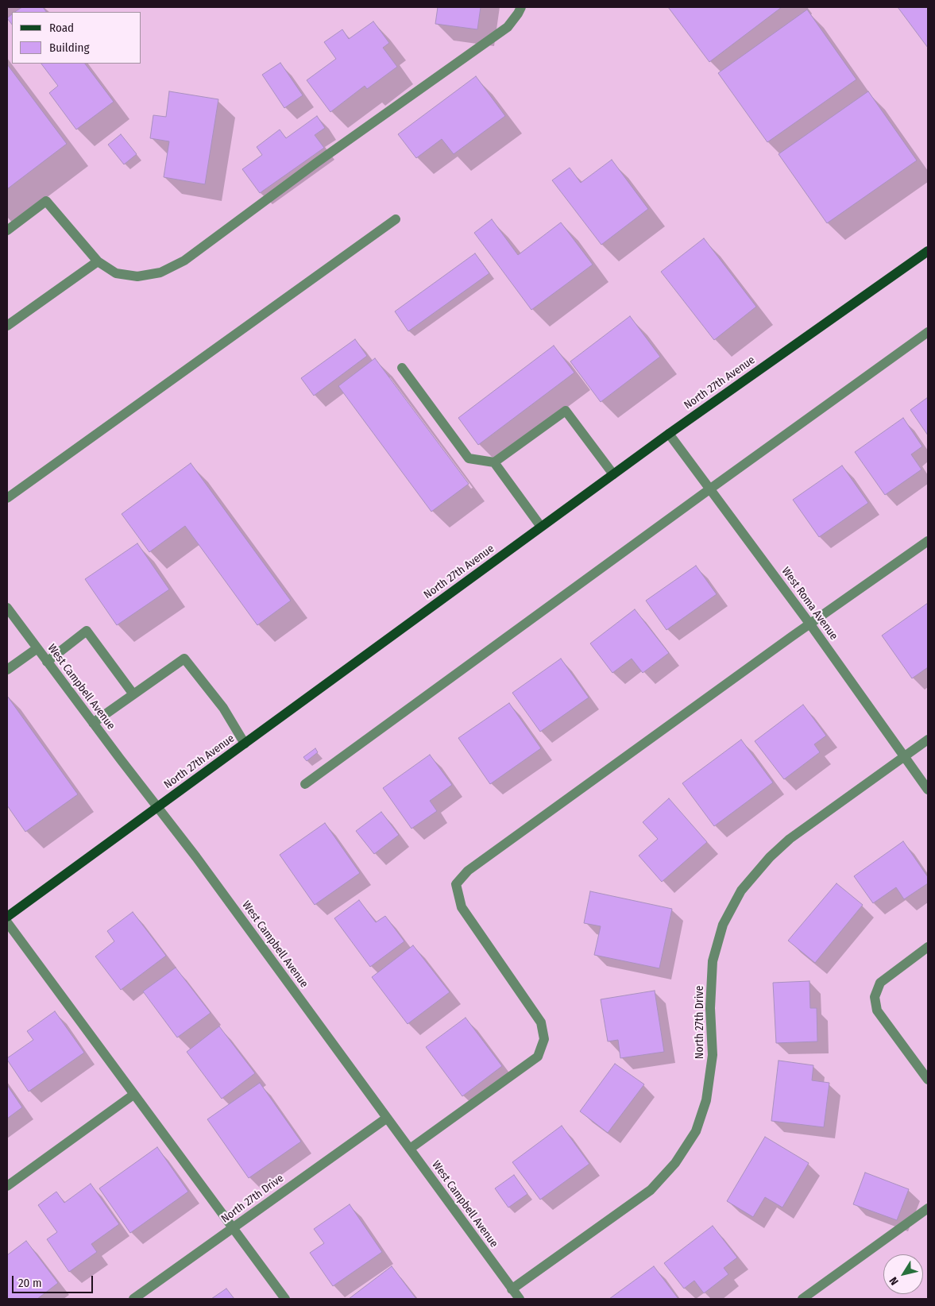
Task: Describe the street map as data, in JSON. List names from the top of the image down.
{
  "streets": {
    "main road": ["North 27th Avenue"],
    "street": ["West Roma Avenue", "West Campbell Avenue", "North 27th Drive"]
  },
  "crossings": [
    ["North 27th Avenue", "West Roma Avenue"],
    ["North 27th Avenue", "West Campbell Avenue"],
    ["West Roma Avenue", "North 27th Drive"],
    ["West Campbell Avenue", "North 27th Drive"]
  ],
  "legend": ["Road", "Building"],
  "scale_bar": "20 m",
  "north": "bottom left"
}
